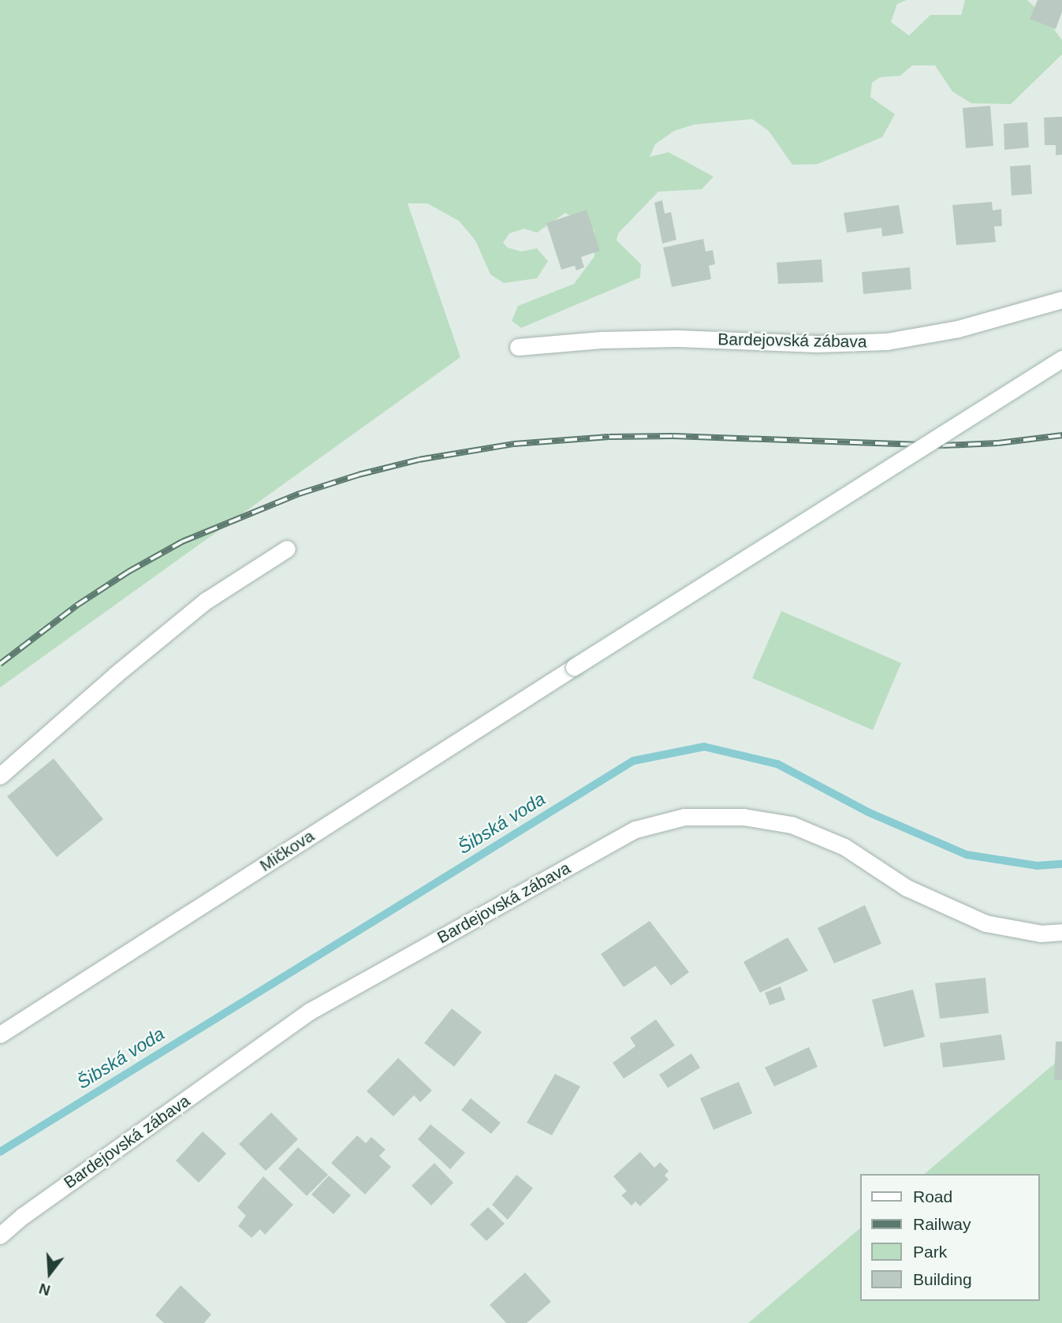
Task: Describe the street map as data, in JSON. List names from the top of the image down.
{
  "streets": {
    "street": ["Bardejovská zábava", "Mičkova"]
  },
  "water": ["Šibská voda"],
  "legend": [
    "Road",
    "Railway",
    "Park",
    "Building"
  ],
  "north": "bottom"
}
